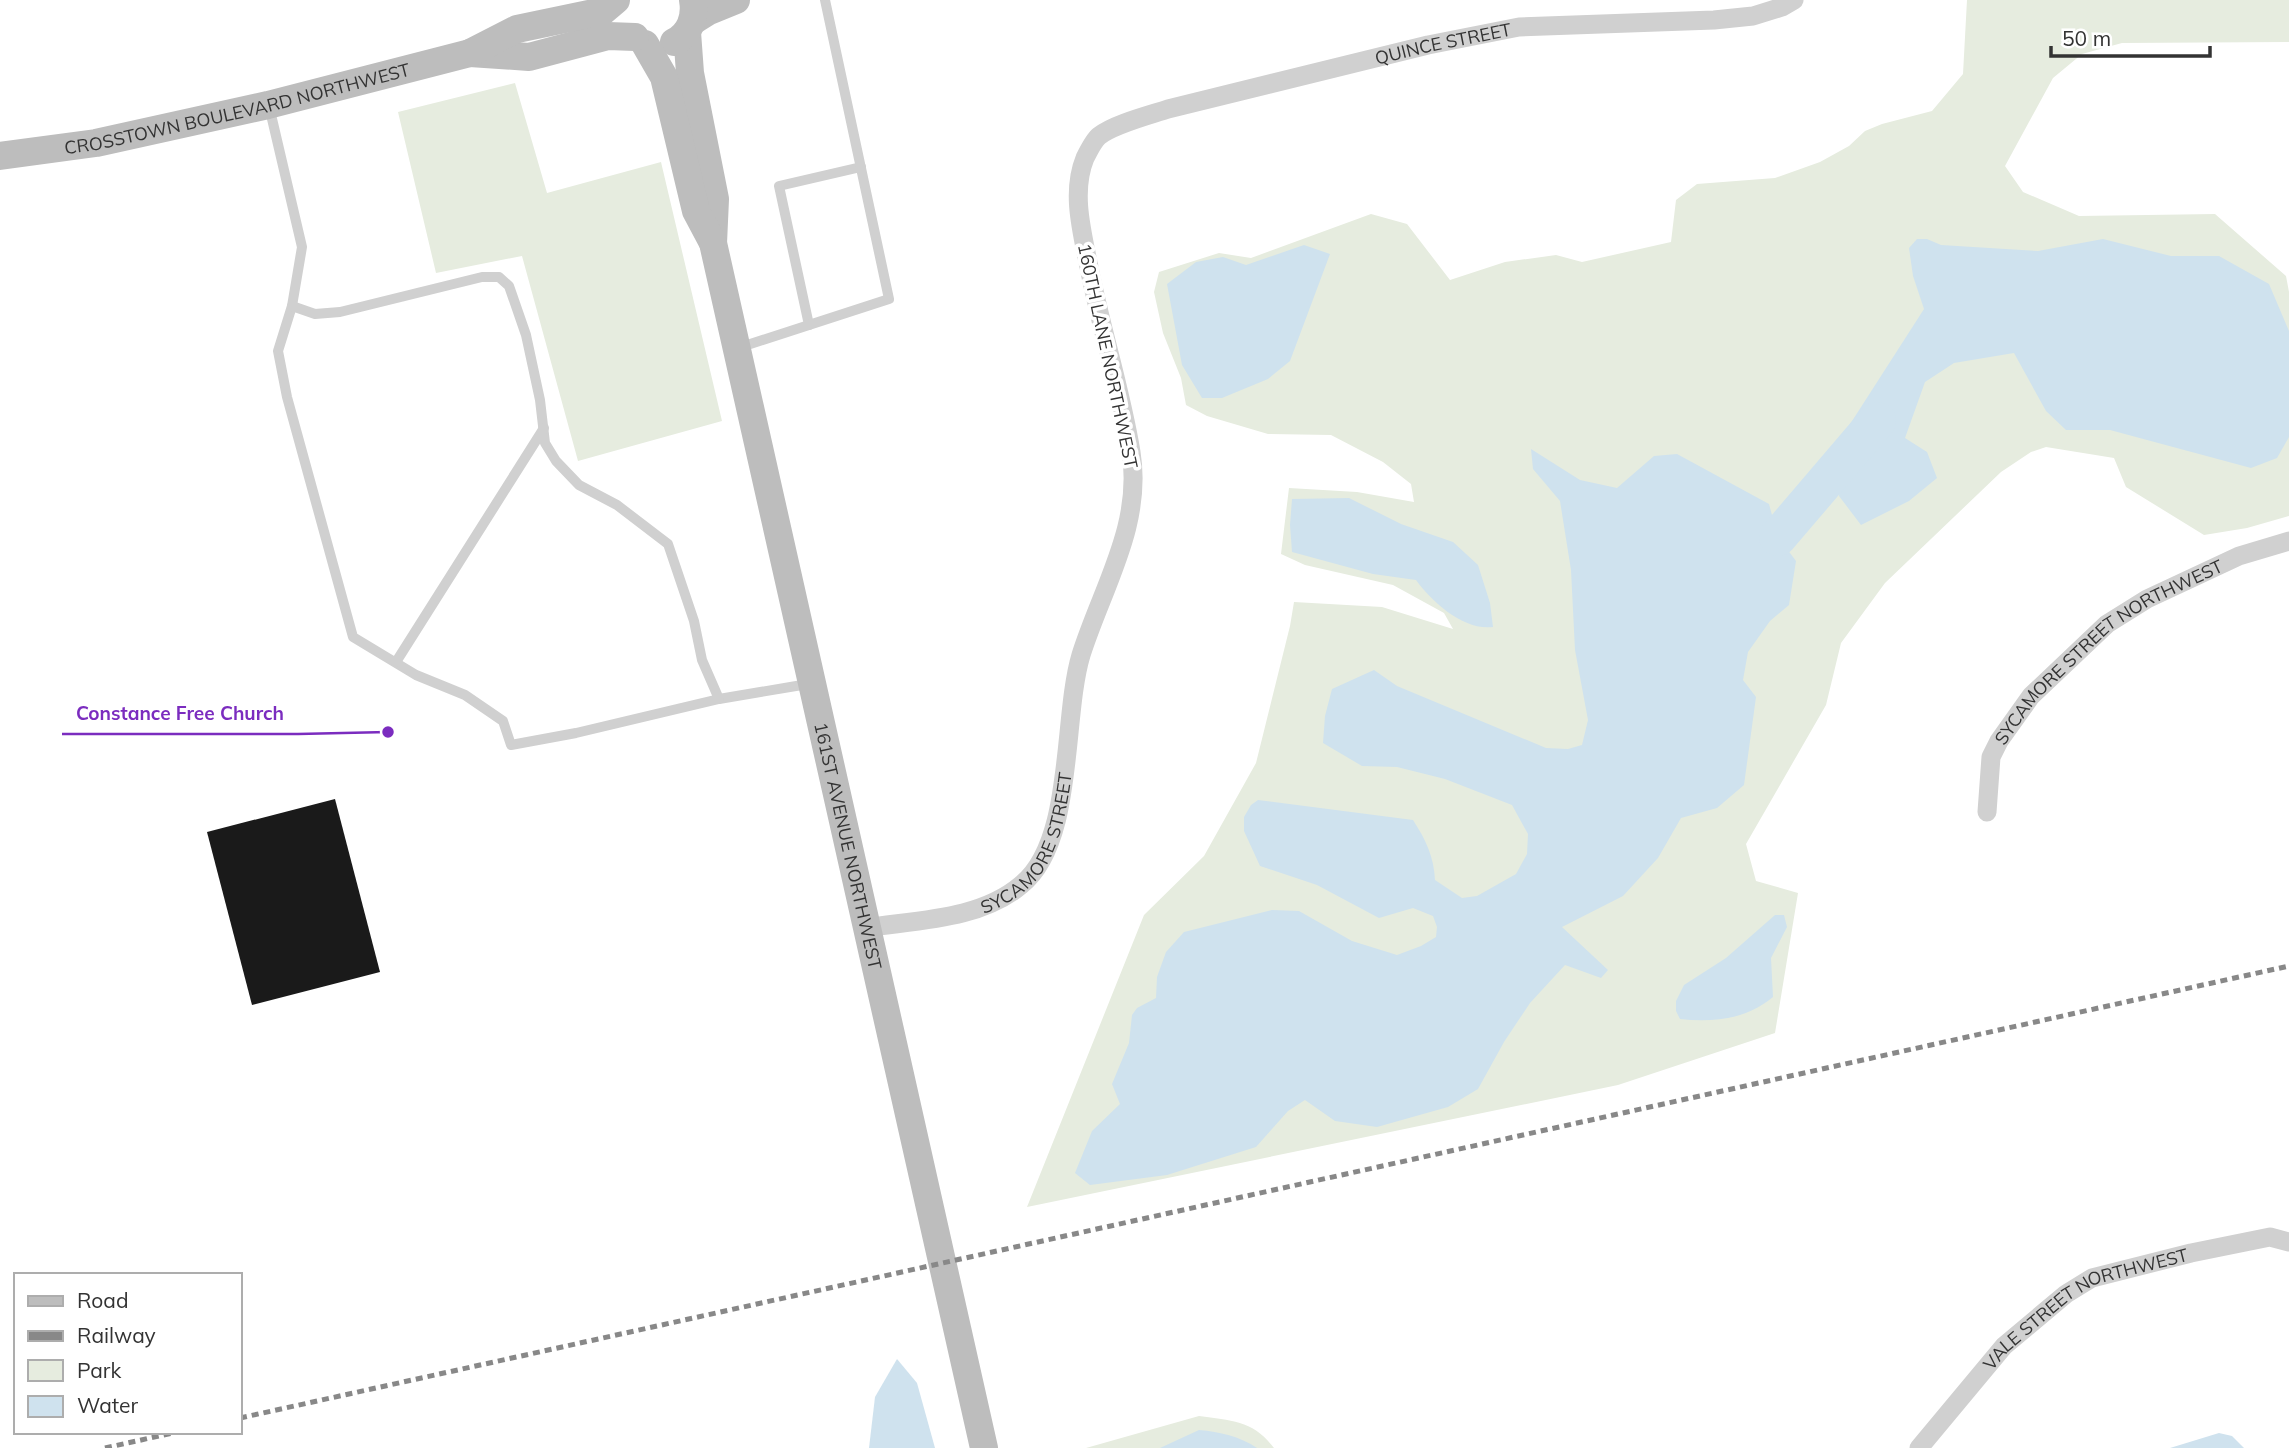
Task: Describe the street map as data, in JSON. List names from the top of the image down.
{
  "streets": {
    "main road": ["CROSSTOWN BOULEVARD NORTHWEST", "161ST AVENUE NORTHWEST"],
    "street": [
      "QUINCE STREET",
      "160TH LANE NORTHWEST",
      "SYCAMORE STREET NORTHWEST",
      "SYCAMORE STREET",
      "VALE STREET NORTHWEST"
    ]
  },
  "crossings": [
    ["QUINCE STREET", "160TH LANE NORTHWEST"],
    ["CROSSTOWN BOULEVARD NORTHWEST", "161ST AVENUE NORTHWEST"],
    ["160TH LANE NORTHWEST", "SYCAMORE STREET"],
    ["SYCAMORE STREET", "161ST AVENUE NORTHWEST"]
  ],
  "places": ["Constance Free Church"],
  "legend": [
    "Road",
    "Railway",
    "Park",
    "Water"
  ],
  "scale_bar": "50 m"
}
